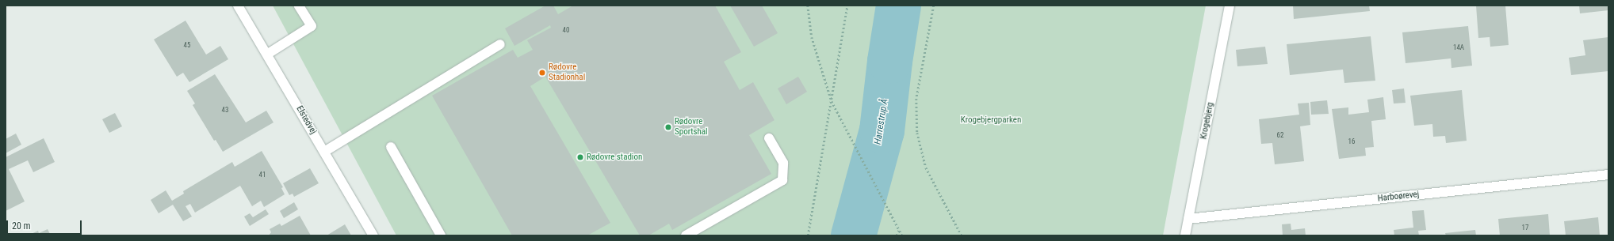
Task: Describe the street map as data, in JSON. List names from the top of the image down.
{
  "streets": {
    "street": ["Elstedvej", "Krogebjerg", "Harboørevej"]
  },
  "crossings": [
    ["Krogebjerg", "Harboørevej"]
  ],
  "water": ["Harrestrup Å"],
  "parks": ["Krogebjergparken"],
  "places": ["Rødovre Stadionhal", "Rødovre Sportshal", "Rødovre stadion"],
  "house_numbers": [
    "40",
    "45",
    "14A",
    "43",
    "62",
    "16",
    "41",
    "17"
  ],
  "scale_bar": "20 m"
}
